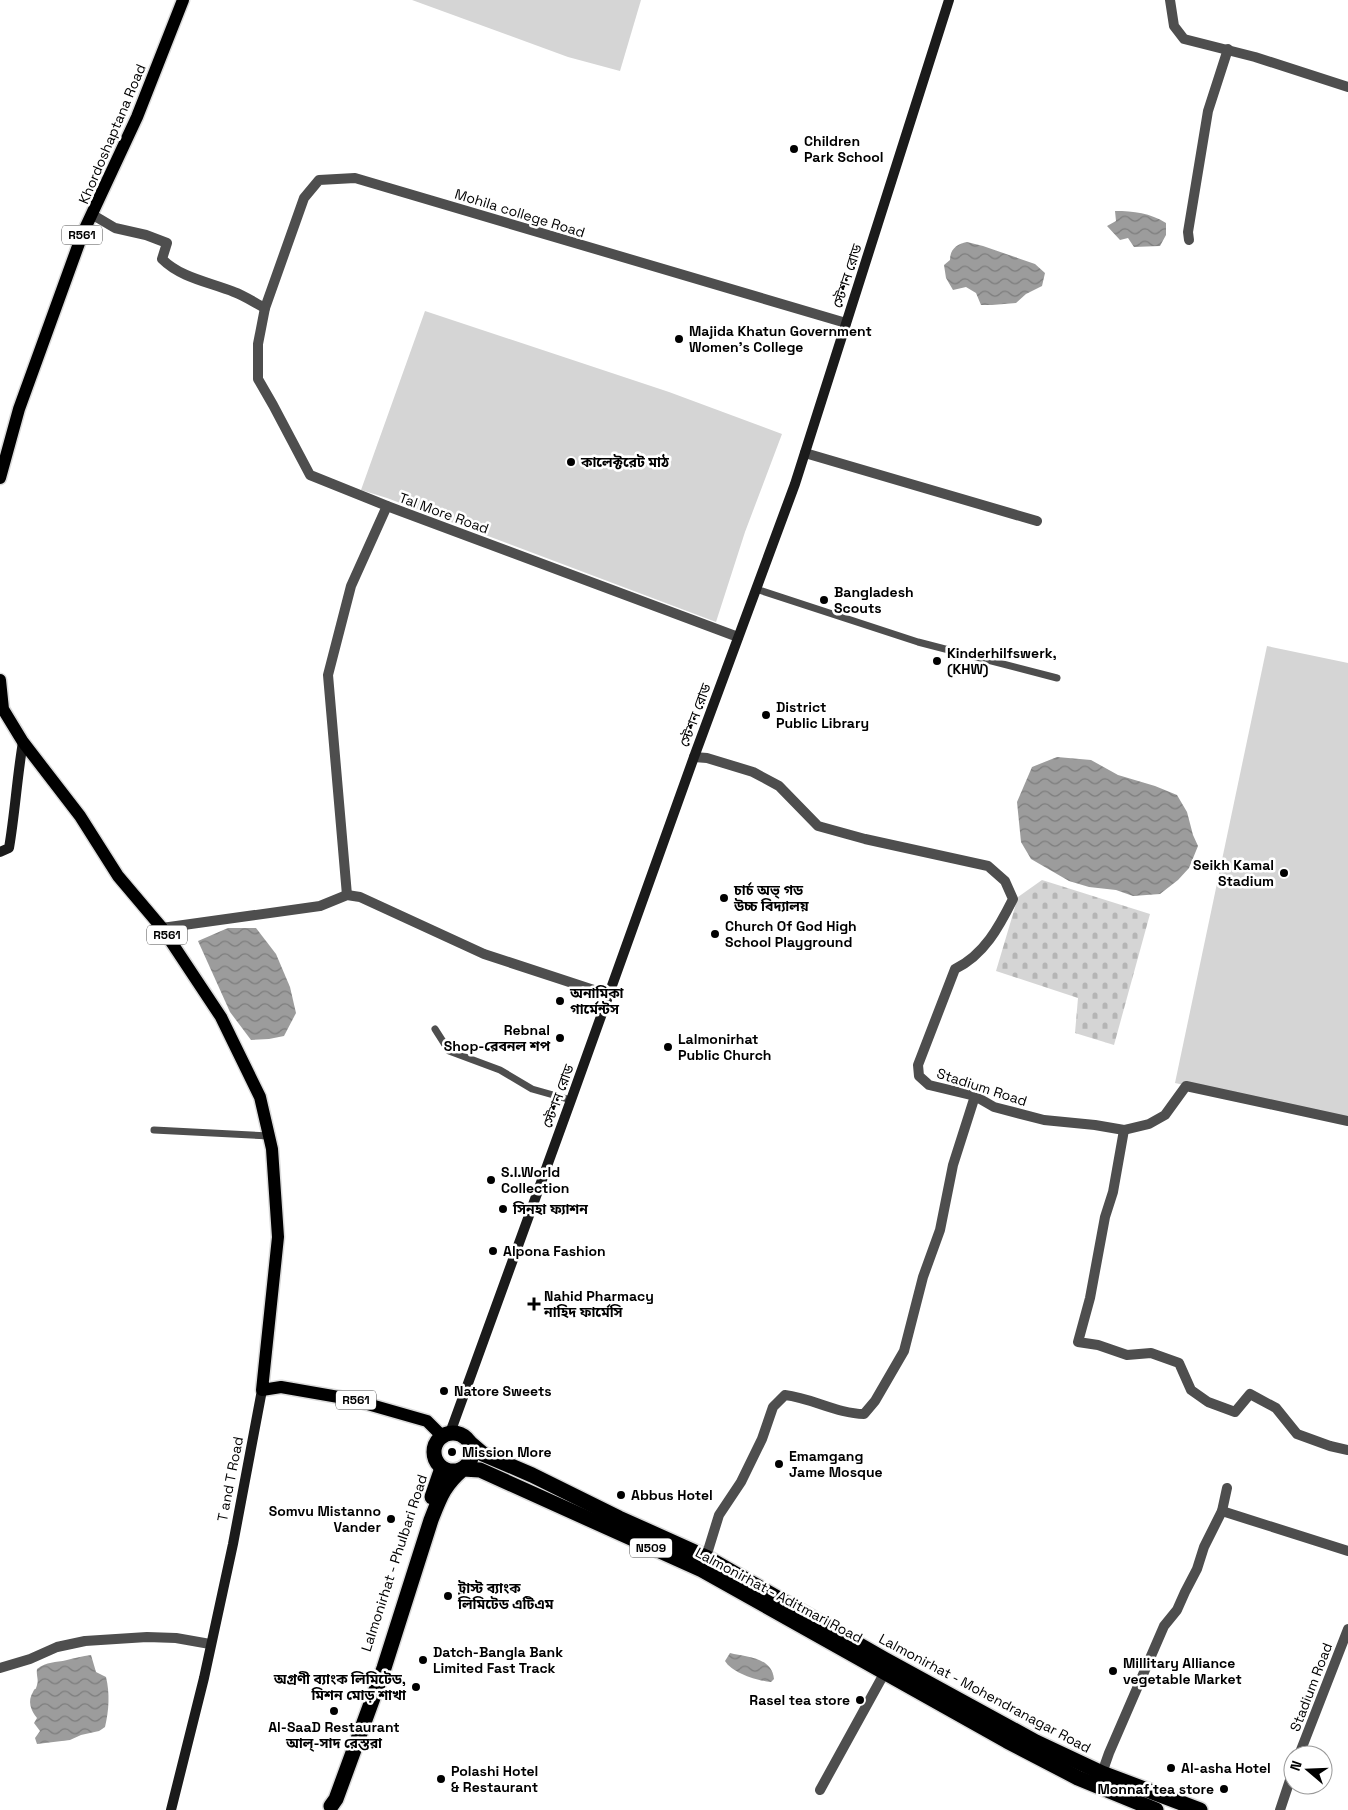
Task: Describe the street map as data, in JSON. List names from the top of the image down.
{
  "streets": {
    "highway": [
      "N509",
      "Lalmonirhat - Phulbari Road",
      "Lalmonirhat - Aditmari Road",
      "Lalmonirhat - Mohendranagar Road"
    ],
    "main road": [
      "Khordoshaptana Road",
      "R561",
      "স্টেশন রোড",
      "T and T Road"
    ],
    "street": ["Mohila college Road", "Tal More Road", "Stadium Road"]
  },
  "crossings": [
    ["Mohila college Road", "স্টেশন রোড"],
    ["Mohila college Road", "Tal More Road"],
    ["R561", "স্টেশন রোড"],
    ["R561", "T and T Road"],
    ["R561", "N509"],
    ["R561", "Lalmonirhat - Phulbari Road"],
    ["R561", "Lalmonirhat - Aditmari Road"],
    ["R561", "Lalmonirhat - Mohendranagar Road"],
    ["স্টেশন রোড", "Tal More Road"],
    ["স্টেশন রোড", "Stadium Road"],
    ["স্টেশন রোড", "N509"],
    ["স্টেশন রোড", "Lalmonirhat - Phulbari Road"],
    ["স্টেশন রোড", "Lalmonirhat - Aditmari Road"],
    ["স্টেশন রোড", "Lalmonirhat - Mohendranagar Road"],
    ["N509", "Lalmonirhat - Phulbari Road"],
    ["N509", "Lalmonirhat - Aditmari Road"],
    ["N509", "Lalmonirhat - Mohendranagar Road"],
    ["Lalmonirhat - Phulbari Road", "Lalmonirhat - Aditmari Road"],
    ["Lalmonirhat - Phulbari Road", "Lalmonirhat - Mohendranagar Road"],
    ["Lalmonirhat - Aditmari Road", "Lalmonirhat - Mohendranagar Road"]
  ],
  "places": {
    "other": [
      "Children Park School",
      "Majida Khatun Government Women's College",
      "কালেক্টরেট মাঠ",
      "Bangladesh Scouts",
      "Kinderhilfswerk, (KHW)",
      "District Public Library",
      "Seikh Kamal Stadium",
      "চার্চ অভ্ গড ‍উচ্চ বিদ্যালয়",
      "Church Of God High School Playground",
      "অনামিকা গার্মেন্টস",
      "Rebnal Shop-রেবনল শপ",
      "Lalmonirhat Public Church",
      "S.I.World Collection",
      "সিনহা ফ্যাশন",
      "Alpona Fashion",
      "Natore Sweets",
      "Mission More",
      "Emamgang Jame Mosque",
      "Abbus Hotel",
      "Somvu Mistanno Vander",
      "ট্রাস্ট ব্যাংক লিমিটেড এটিএম",
      "Datch-Bangla Bank Limited Fast Track",
      "Millitary Alliance vegetable Market",
      "অগ্রণী ব্যাংক লিমিটেড, মিশন মোড় শাখা",
      "Rasel tea store",
      "Al-SaaD Restaurant আল্-সাদ রেস্তরা",
      "Al-asha Hotel",
      "Polashi Hotel & Restaurant",
      "Monnaf tea store"
    ],
    "health": ["Nahid Pharmacy নাহিদ ফার্মেসি"]
  },
  "north": "left"
}
